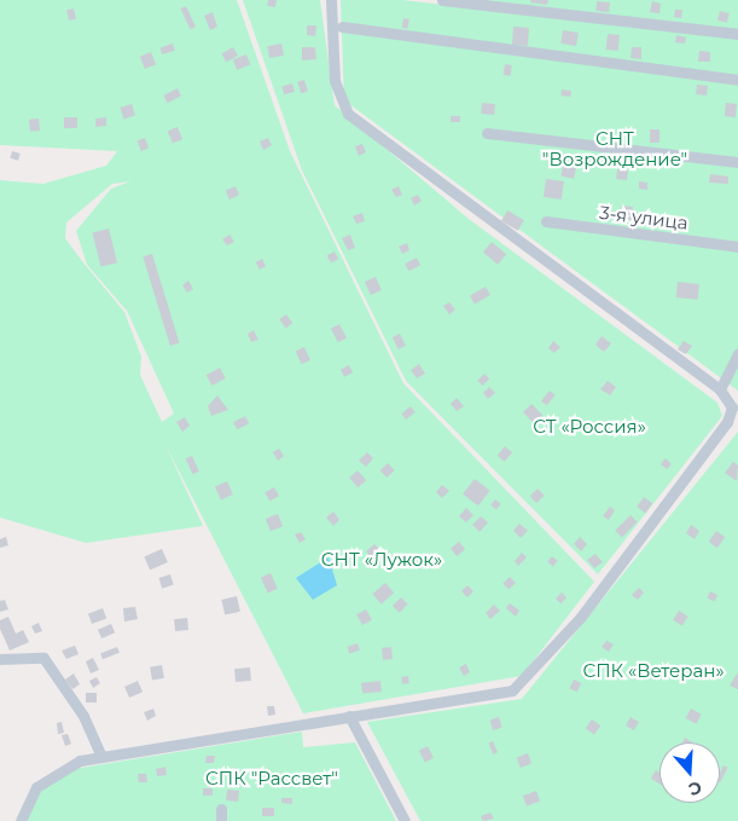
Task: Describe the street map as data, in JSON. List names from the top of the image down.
{
  "streets": {
    "street": ["3-я улица"]
  },
  "parks": [
    "СНТ \"Возрождение\"",
    "СТ «Россия»",
    "СНТ «Лужок»",
    "СПК «Ветеран»",
    "СПК \"Рассвет\""
  ],
  "north": "bottom"
}
